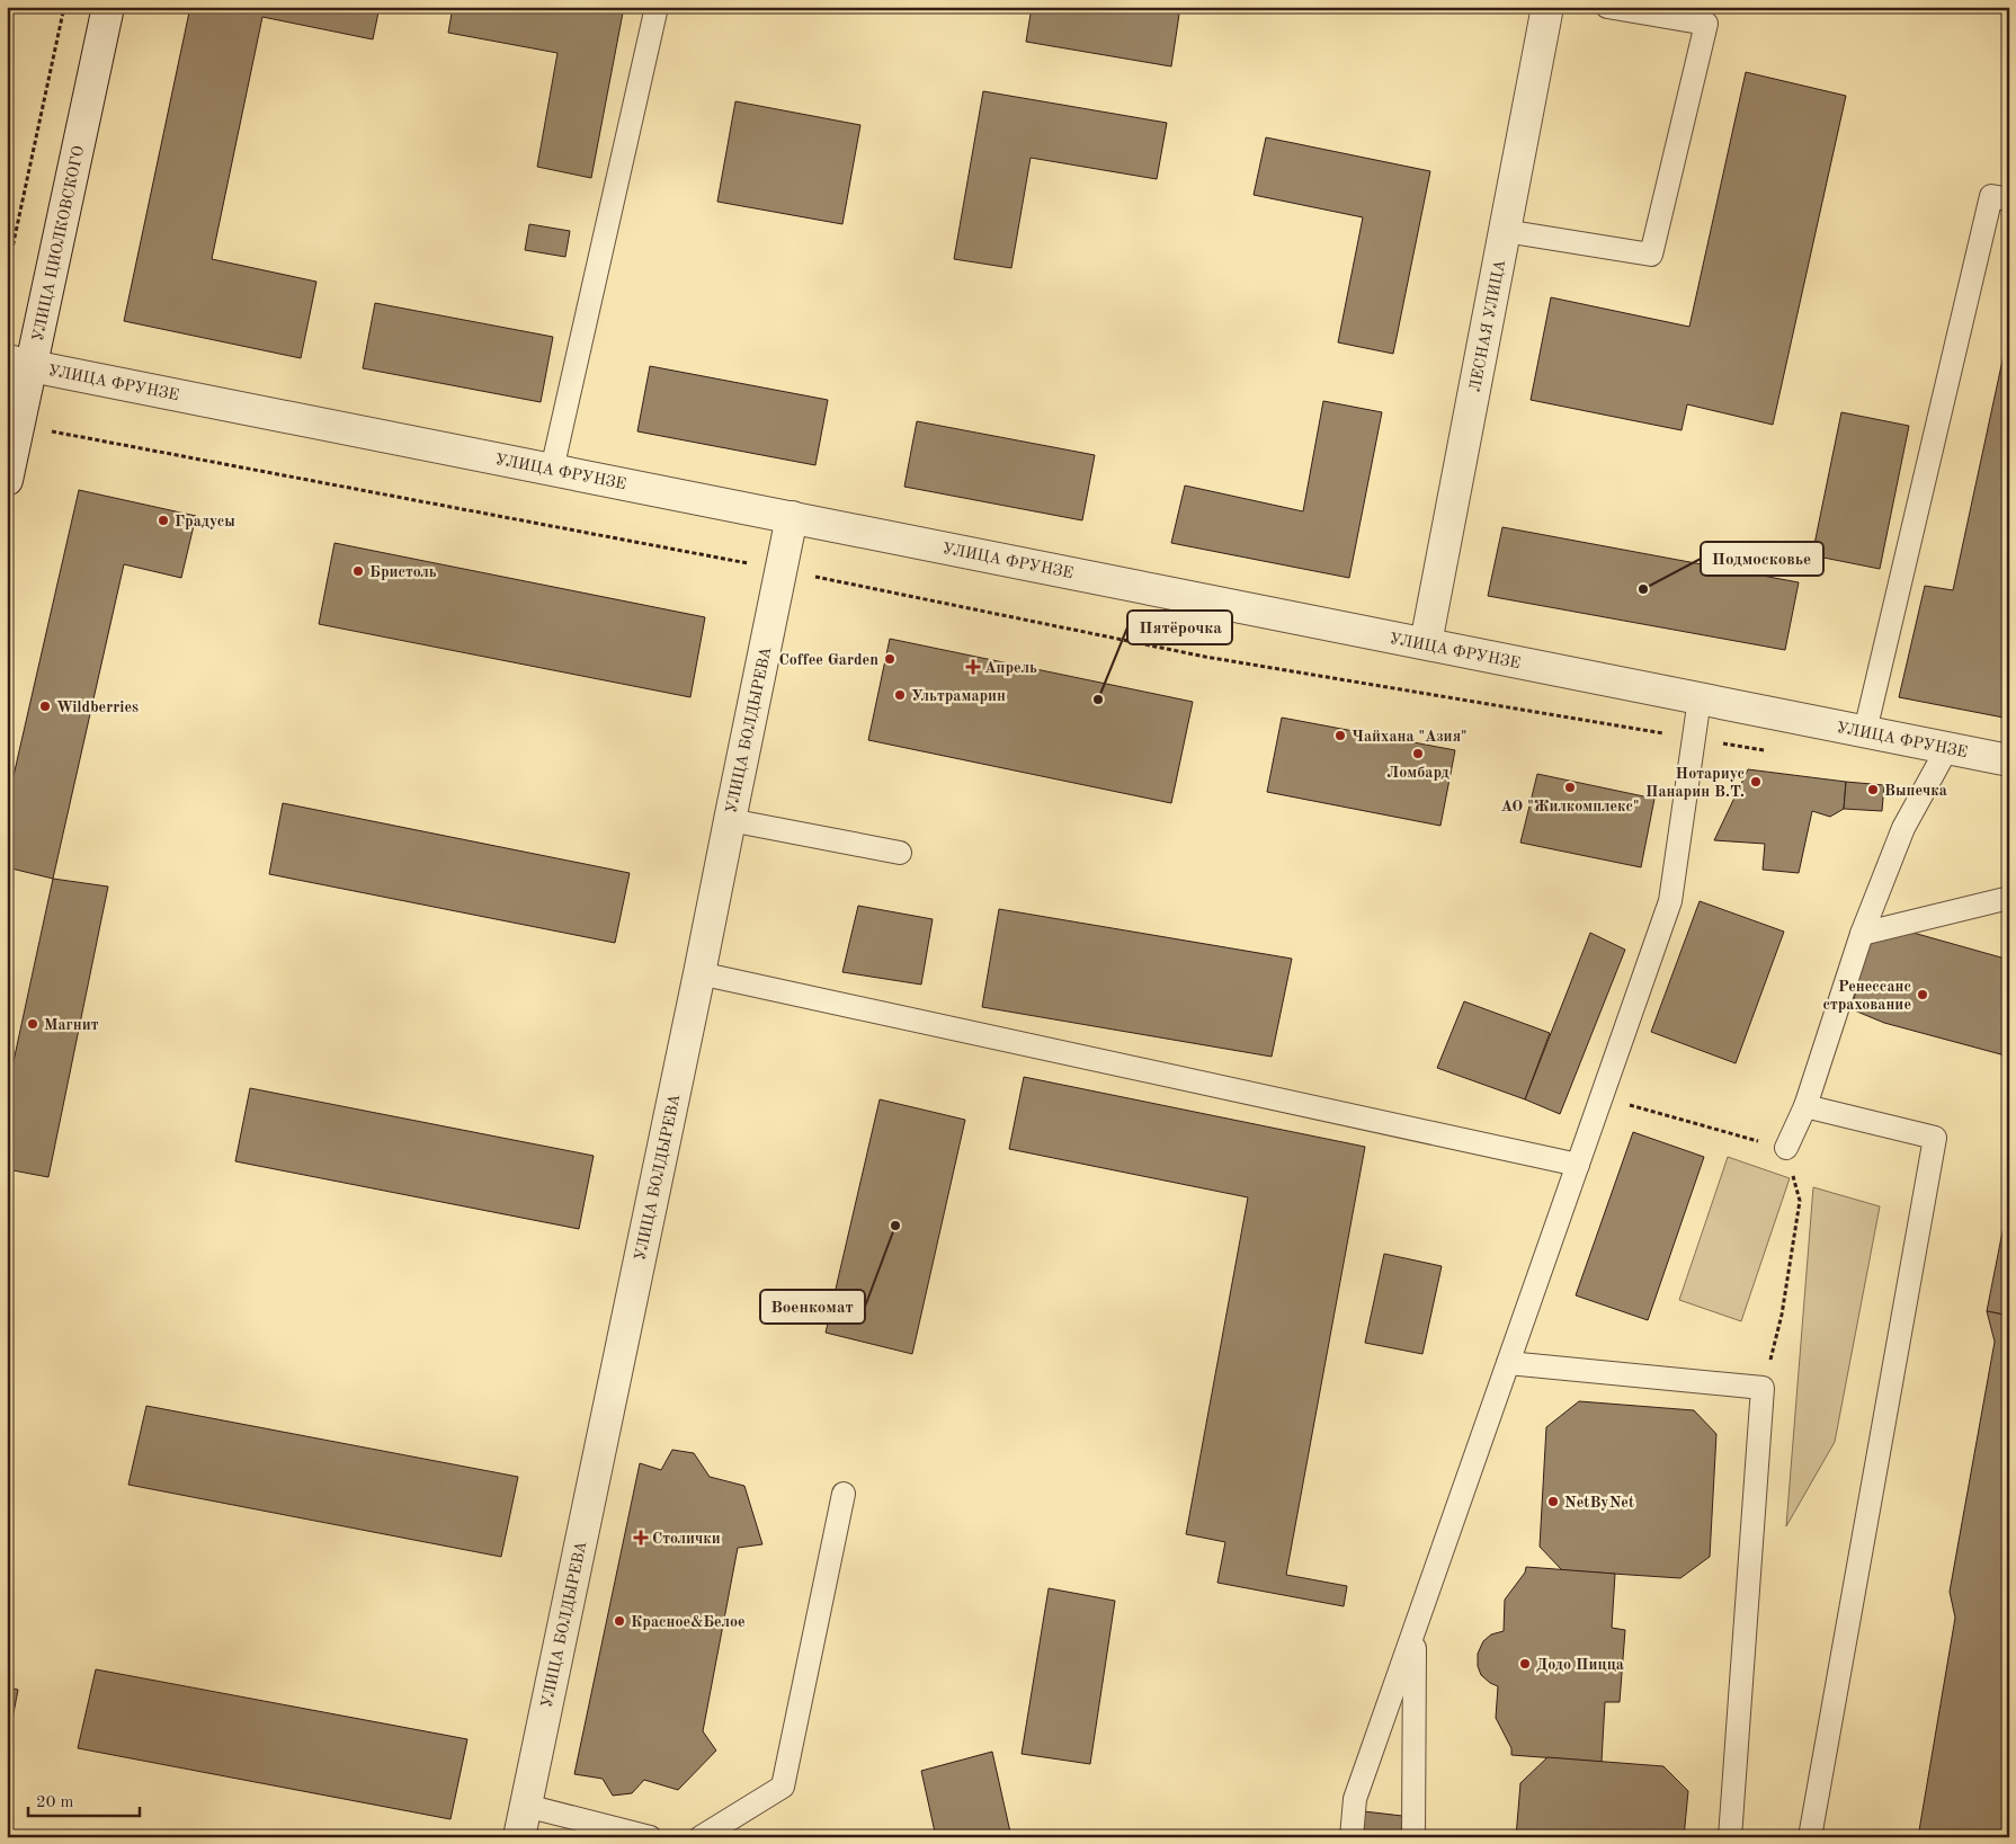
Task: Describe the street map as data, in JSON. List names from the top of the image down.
{
  "streets": {
    "street": [
      "УЛИЦА ЦИОЛКОВСКОГО",
      "ЛЕСНАЯ УЛИЦА",
      "УЛИЦА ФРУНЗЕ",
      "УЛИЦА БОЛДЫРЕВА"
    ]
  },
  "crossings": [
    ["УЛИЦА ЦИОЛКОВСКОГО", "УЛИЦА ФРУНЗЕ"],
    ["ЛЕСНАЯ УЛИЦА", "УЛИЦА ФРУНЗЕ"],
    ["УЛИЦА ФРУНЗЕ", "УЛИЦА БОЛДЫРЕВА"]
  ],
  "places": {
    "other": [
      "Градусы",
      "Бристоль",
      "Подмосковье",
      "Coffee Garden",
      "Ультрамарин",
      "Пятёрочка",
      "Wildberries",
      "Чайхана \"Азия\"",
      "Ломбард",
      "Нотариус Панарин В.Т.",
      "АО \"Жилкомплекс\"",
      "Выпечка",
      "Ренессанс страхование",
      "Магнит",
      "Военкомат",
      "NetByNet",
      "Красное&Белое",
      "Додо Пицца"
    ],
    "health": ["Апрель", "Столички"]
  },
  "scale_bar": "20 m"
}
